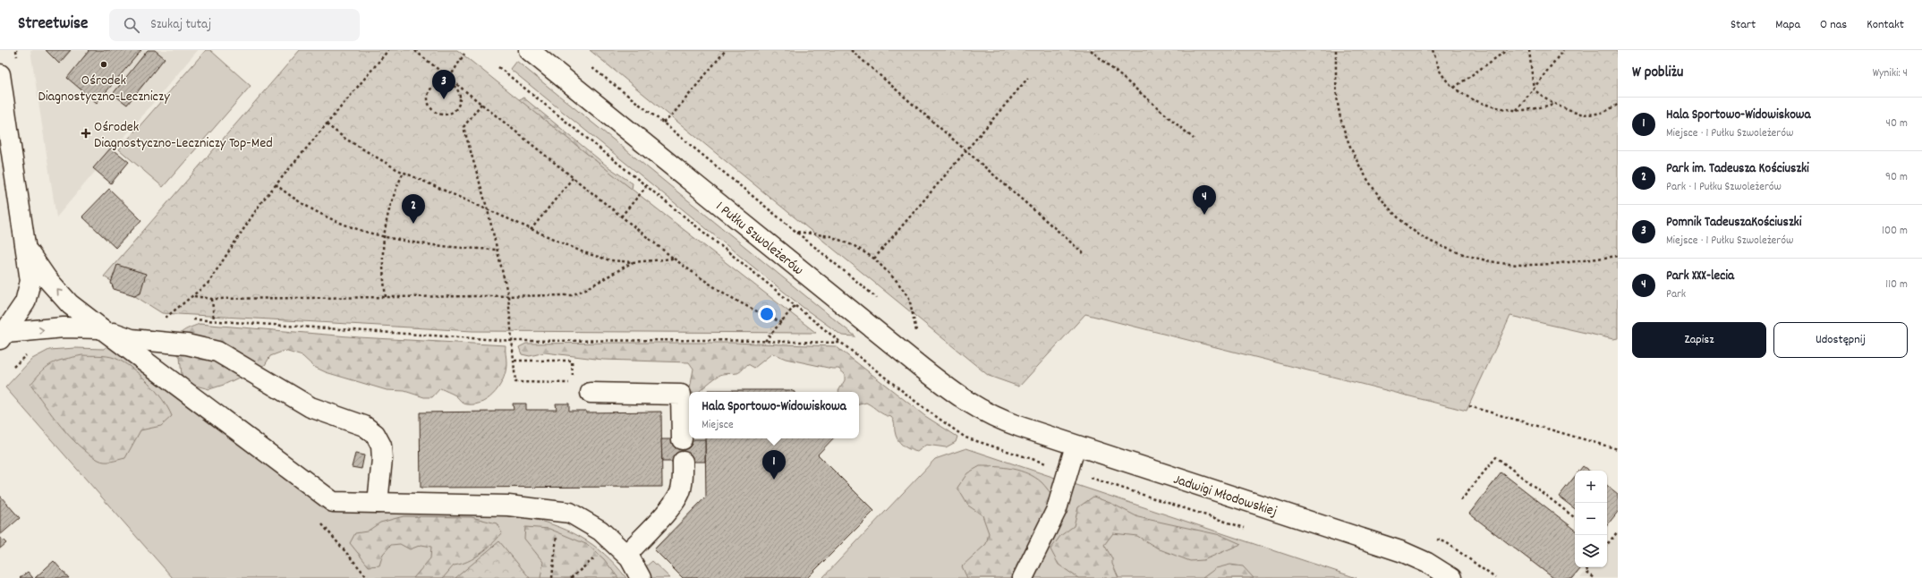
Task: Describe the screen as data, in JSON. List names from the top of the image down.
{
  "streets": {
    "street": ["1 Pułku Szwoleżerów", "Jadwigi Młodowskiej"]
  },
  "crossings": [
    ["1 Pułku Szwoleżerów", "Jadwigi Młodowskiej"]
  ],
  "places": {
    "other": ["Ośrodek Diagnostyczno-Leczniczy"],
    "health": ["Ośrodek Diagnostyczno-Leczniczy Top-Med"]
  },
  "page": {
    "header": "Streetwise",
    "search": "Szukaj tutaj",
    "nav": [
      "Start",
      "Mapa",
      "O nas",
      "Kontakt"
    ],
    "heading": ["W pobliżu", "Wyniki: 4"],
    "pins": [
      "3",
      "4",
      "2",
      "1"
    ],
    "list": [
      {
        "mark": "1",
        "name": "Hala Sportowo-Widowiskowa",
        "note": "Miejsce · 1 Pułku Szwoleżerów",
        "value": "40 m"
      },
      {
        "mark": "2",
        "name": "Park im. Tadeusza Kościuszki",
        "note": "Park · 1 Pułku Szwoleżerów",
        "value": "90 m"
      },
      {
        "mark": "3",
        "name": "Pomnik TadeuszaKościuszki",
        "note": "Miejsce · 1 Pułku Szwoleżerów",
        "value": "100 m"
      },
      {
        "mark": "4",
        "name": "Park XXX-lecia",
        "note": "Park",
        "value": "110 m"
      }
    ],
    "buttons": ["Zapisz", "Udostępnij"],
    "popup": ["Hala Sportowo-Widowiskowa", "Miejsce"],
    "map_buttons": ["+", "−"]
  }
}
